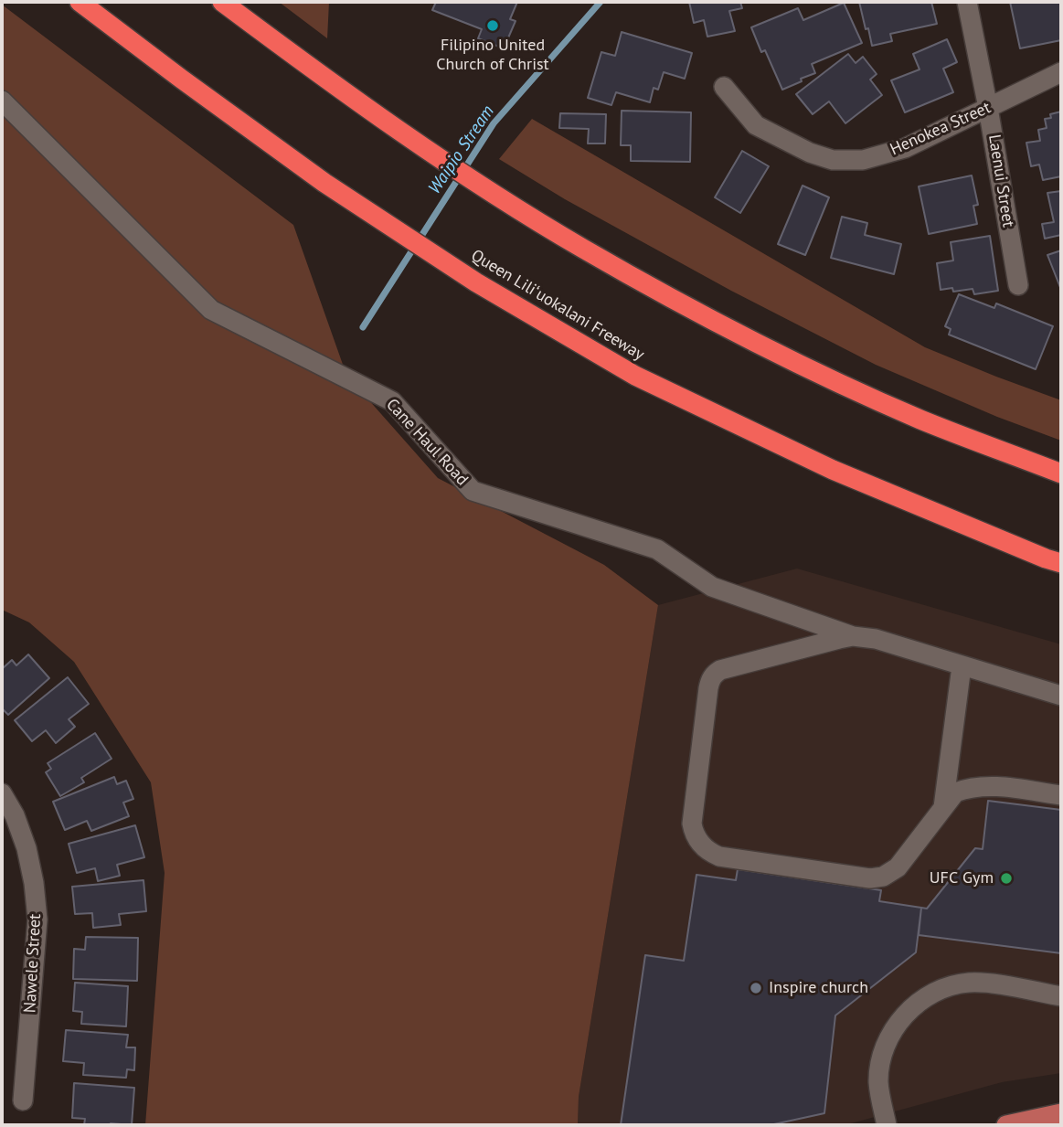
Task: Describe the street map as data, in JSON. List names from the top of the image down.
{
  "streets": {
    "highway": ["Queen Liliʻuokalani Freeway"],
    "street": [
      "Henokea Street",
      "Laenui Street",
      "Cane Haul Road",
      "Nawele Street"
    ]
  },
  "crossings": [
    ["Henokea Street", "Laenui Street"]
  ],
  "water": ["Waipio Stream"],
  "places": ["Filipino United Church of Christ", "UFC Gym", "Inspire church"]
}
